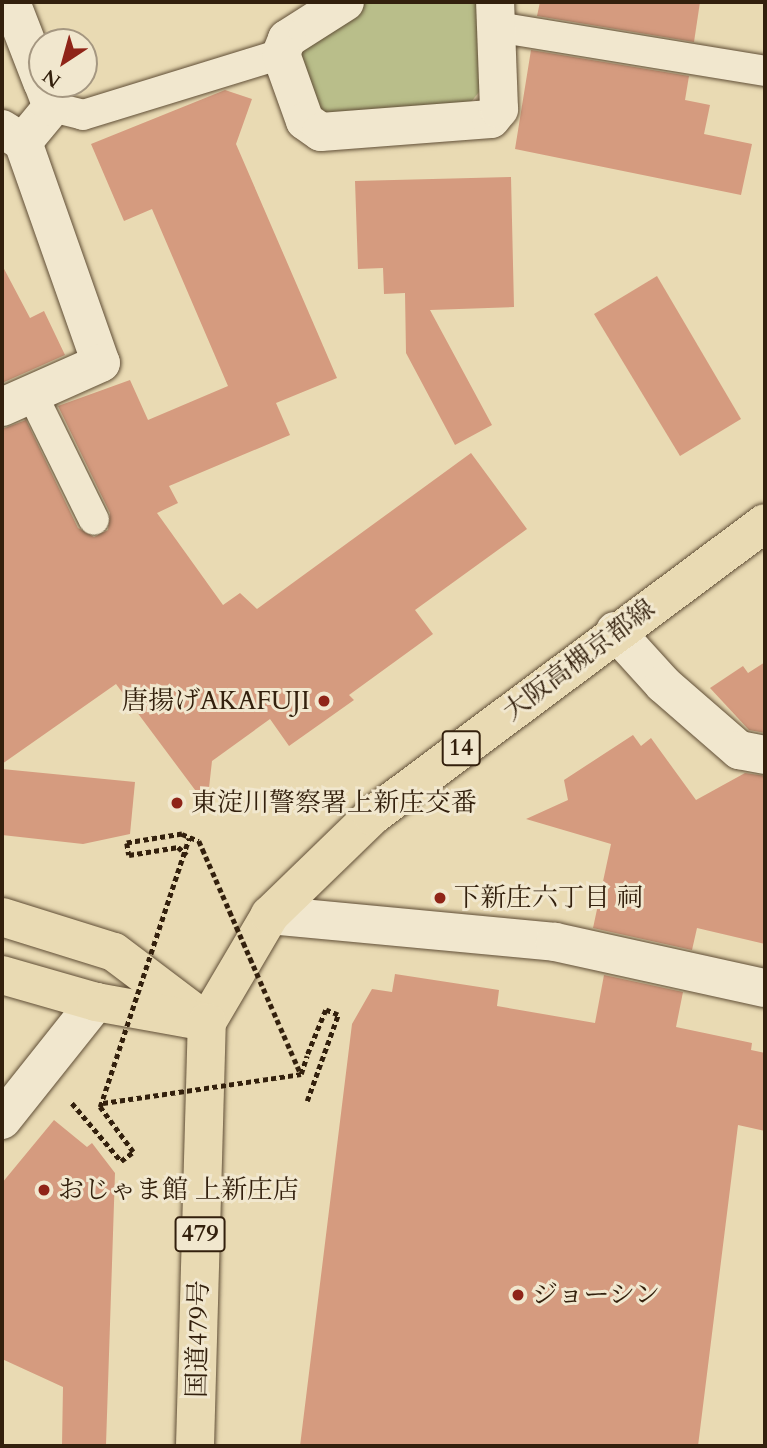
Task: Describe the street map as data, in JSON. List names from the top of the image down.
{
  "streets": {
    "main road": [
      "大阪高槻京都線",
      "14",
      "479",
      "国道479号"
    ]
  },
  "crossings": [
    ["大阪高槻京都線", "国道479号"]
  ],
  "places": [
    "唐揚げAKAFUJI",
    "東淀川警察署上新庄交番",
    "下新庄六丁目 祠",
    "おじゃま館 上新庄店",
    "ジョーシン"
  ],
  "north": "bottom left"
}
